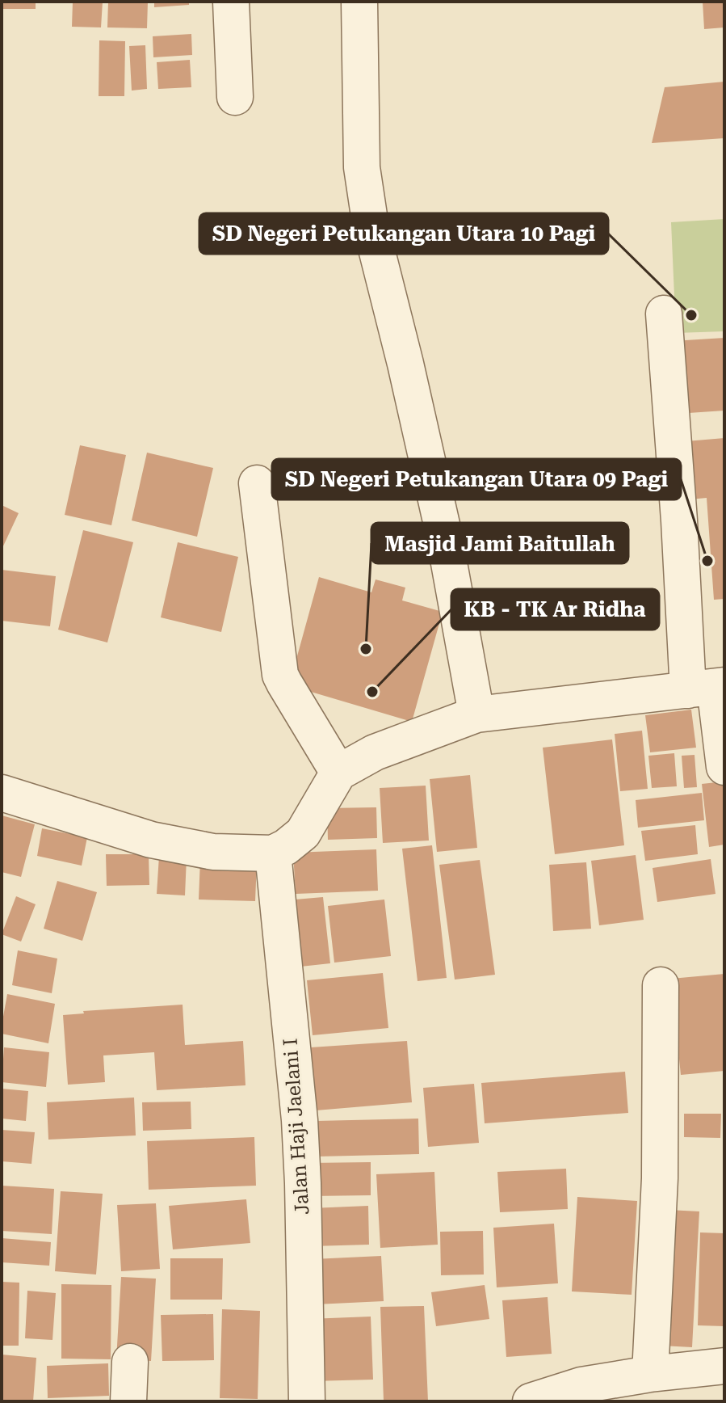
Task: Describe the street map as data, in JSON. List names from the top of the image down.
{
  "streets": {
    "street": ["Jalan Haji Jaelani I"]
  },
  "places": [
    "SD Negeri Petukangan Utara 10 Pagi",
    "SD Negeri Petukangan Utara 09 Pagi",
    "Masjid Jami Baitullah",
    "KB - TK Ar Ridha"
  ]
}
